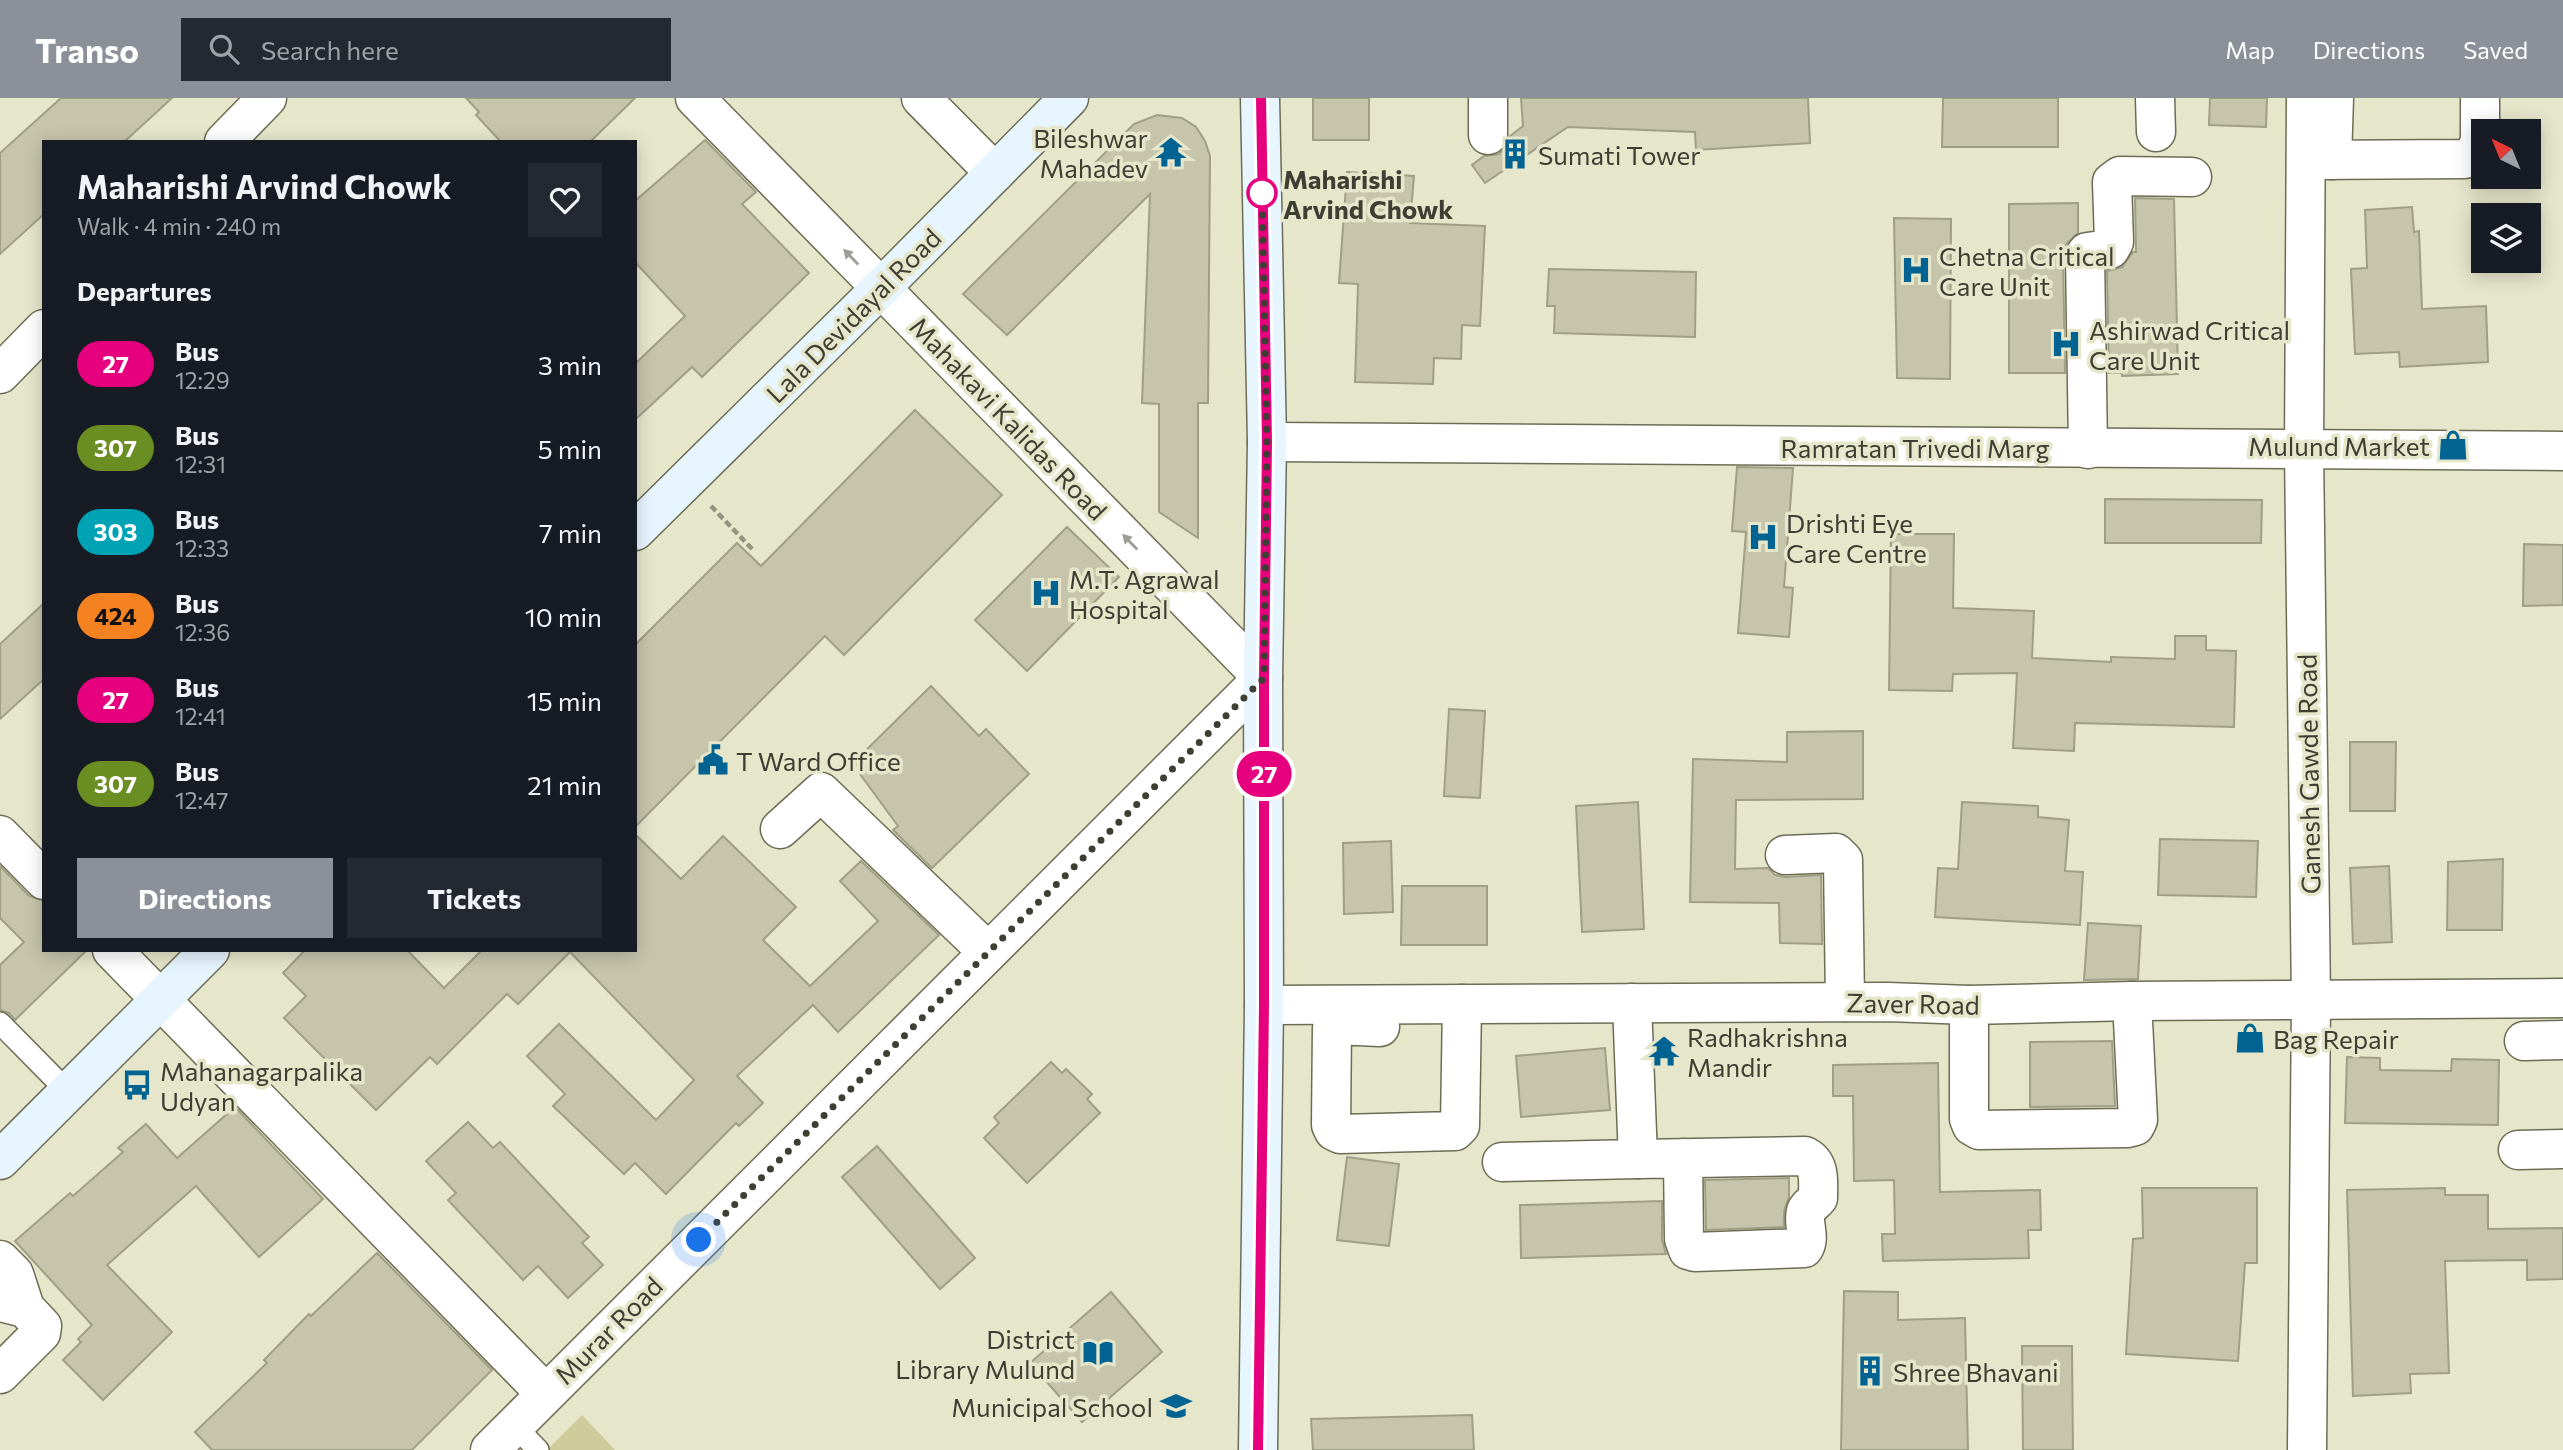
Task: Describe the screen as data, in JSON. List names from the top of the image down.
{
  "streets": {
    "street": [
      "Lala Devidayal Road",
      "Mahakavi Kalidas Road",
      "Ramratan Trivedi Marg",
      "Ganesh Gawde Road",
      "Zaver Road",
      "Murar Road"
    ]
  },
  "crossings": [
    ["Lala Devidayal Road", "Mahakavi Kalidas Road"],
    ["Mahakavi Kalidas Road", "Murar Road"],
    ["Ramratan Trivedi Marg", "Ganesh Gawde Road"],
    ["Ganesh Gawde Road", "Zaver Road"]
  ],
  "one_way": ["Mahakavi Kalidas Road"],
  "places": {
    "temple": ["Bileshwar Mahadev", "Radhakrishna Mandir"],
    "building": ["Sumati Tower", "Shree Bhavani"],
    "other": ["Maharishi Arvind Chowk"],
    "hospital": [
      "Chetna Critical Care Unit",
      "Ashirwad Critical Care Unit",
      "Drishti Eye Care Centre",
      "M.T. Agrawal Hospital"
    ],
    "shop": ["Mulund Market", "Bag Repair"],
    "public building": ["T Ward Office"],
    "bus stop": ["Mahanagarpalika Udyan"],
    "library": ["District Library Mulund"],
    "school or university": ["Municipal School"]
  },
  "lines": ["bus line 27"],
  "north": "top left",
  "page": {
    "header": "Transo",
    "search": "Search here",
    "nav": ["Map", "Directions", "Saved"],
    "on_map": "27",
    "heading": [
      ["Maharishi Arvind Chowk", "Walk · 4 min · 240 m"],
      "Departures"
    ],
    "list": [
      {
        "mark": "27",
        "name": "Bus",
        "note": "12:29",
        "value": "3 min"
      },
      {
        "mark": "307",
        "name": "Bus",
        "note": "12:31",
        "value": "5 min"
      },
      {
        "mark": "303",
        "name": "Bus",
        "note": "12:33",
        "value": "7 min"
      },
      {
        "mark": "424",
        "name": "Bus",
        "note": "12:36",
        "value": "10 min"
      },
      {
        "mark": "27",
        "name": "Bus",
        "note": "12:41",
        "value": "15 min"
      },
      {
        "mark": "307",
        "name": "Bus",
        "note": "12:47",
        "value": "21 min"
      }
    ],
    "buttons": ["Directions", "Tickets"]
  }
}
